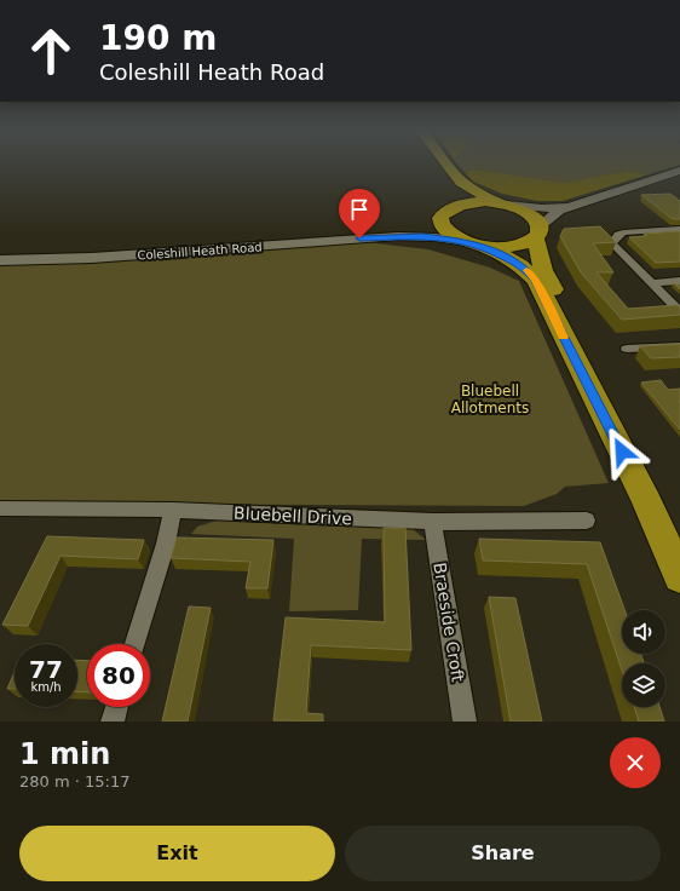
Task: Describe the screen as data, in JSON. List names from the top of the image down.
{
  "streets": {
    "street": ["Coleshill Heath Road", "Bluebell Drive", "Braeside Croft"]
  },
  "crossings": [
    ["Bluebell Drive", "Braeside Croft"]
  ],
  "parks": ["Bluebell Allotments"],
  "page": {
    "turn": ["190 m", "Coleshill Heath Road"],
    "speed": "77 km/h",
    "limit": "80",
    "heading": ["1 min", "280 m · 15:17"],
    "buttons": ["Exit", "Share"]
  }
}
